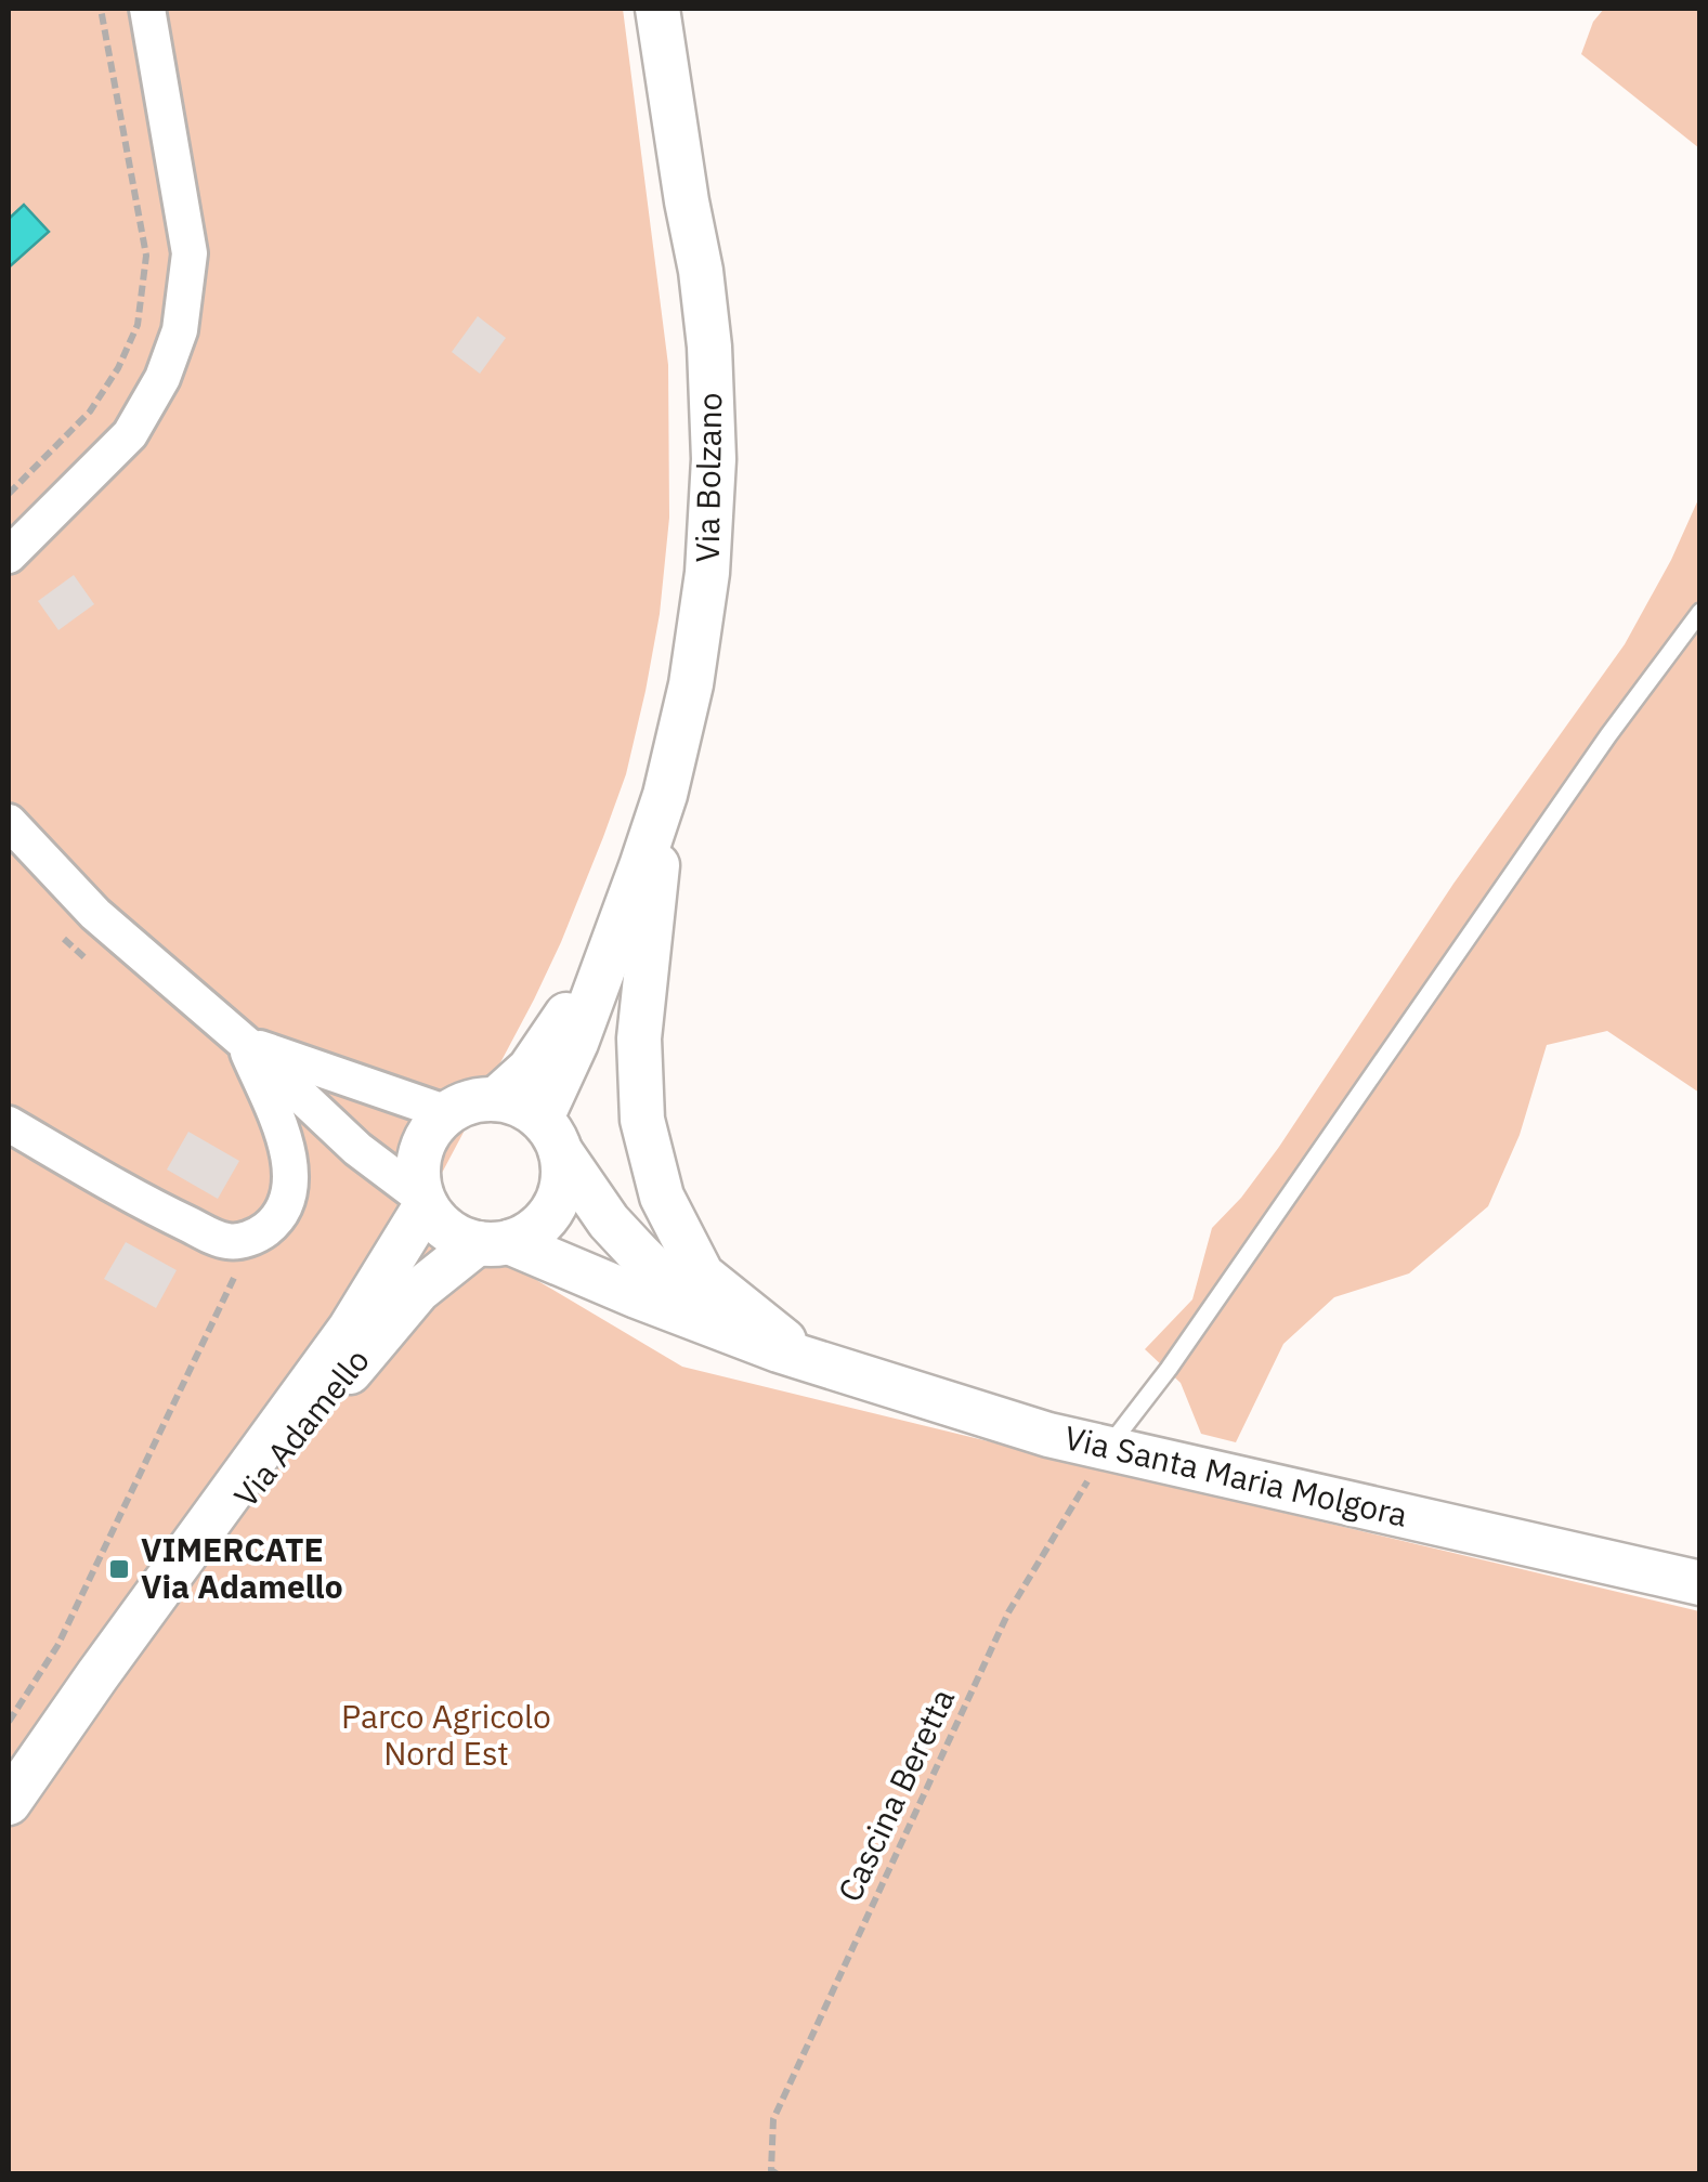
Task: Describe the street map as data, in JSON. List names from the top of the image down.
{
  "streets": {
    "street": ["Via Bolzano", "Via Adamello", "Via Santa Maria Molgora"],
    "path": ["Cascina Beretta"]
  },
  "crossings": [
    ["Via Bolzano", "Via Adamello"],
    ["Via Bolzano", "Via Santa Maria Molgora"],
    ["Via Adamello", "Via Santa Maria Molgora"],
    ["Via Santa Maria Molgora", "Cascina Beretta"]
  ],
  "parks": ["Parco Agricolo Nord Est"],
  "places": {
    "transit": ["VIMERCATE Via Adamello"]
  }
}
